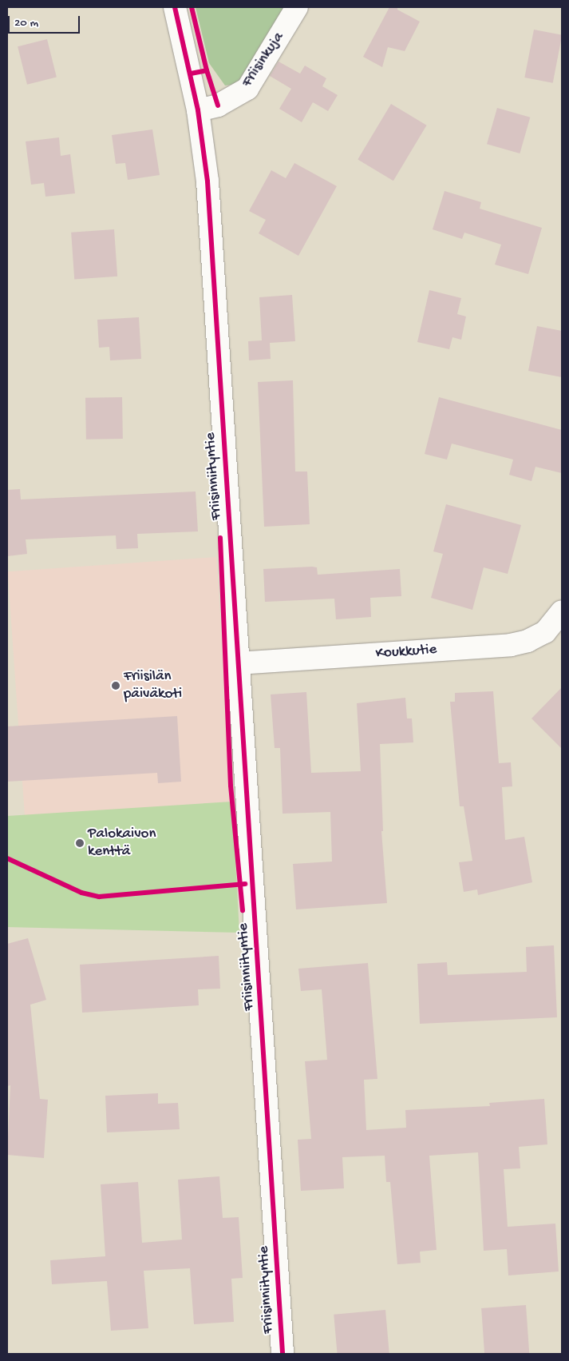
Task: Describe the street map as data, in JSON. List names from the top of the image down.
{
  "streets": {
    "street": ["Friisinkuja", "Friisinniityntie", "Koukkutie"]
  },
  "crossings": [
    ["Friisinkuja", "Friisinniityntie"],
    ["Friisinniityntie", "Koukkutie"]
  ],
  "places": ["Friisilän päiväkoti", "Palokaivon kenttä"],
  "scale_bar": "20 m"
}
